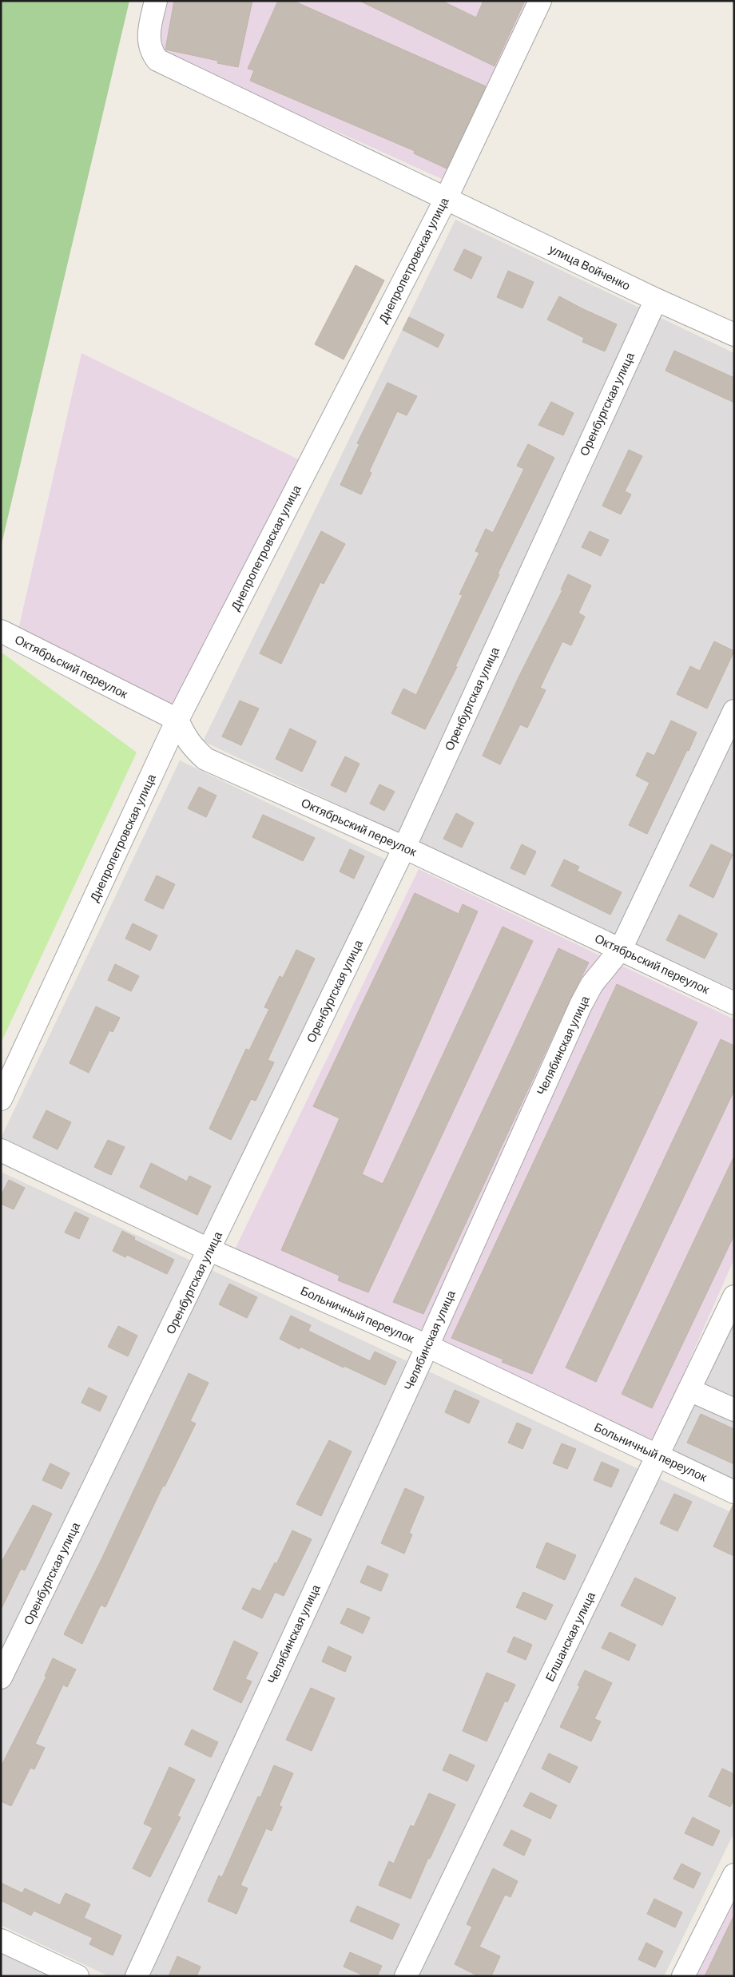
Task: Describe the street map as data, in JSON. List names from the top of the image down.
{
  "streets": {
    "street": [
      "Днепропетровская улица",
      "улица Войченко",
      "Оренбургская улица",
      "Октябрьский переулок",
      "Челябинская улица",
      "Больничный переулок",
      "Елшанская улица"
    ]
  },
  "crossings": [
    ["Днепропетровская улица", "улица Войченко"],
    ["Днепропетровская улица", "Октябрьский переулок"],
    ["улица Войченко", "Оренбургская улица"],
    ["Оренбургская улица", "Октябрьский переулок"],
    ["Оренбургская улица", "Больничный переулок"],
    ["Октябрьский переулок", "Челябинская улица"],
    ["Челябинская улица", "Больничный переулок"],
    ["Больничный переулок", "Елшанская улица"]
  ]
}
